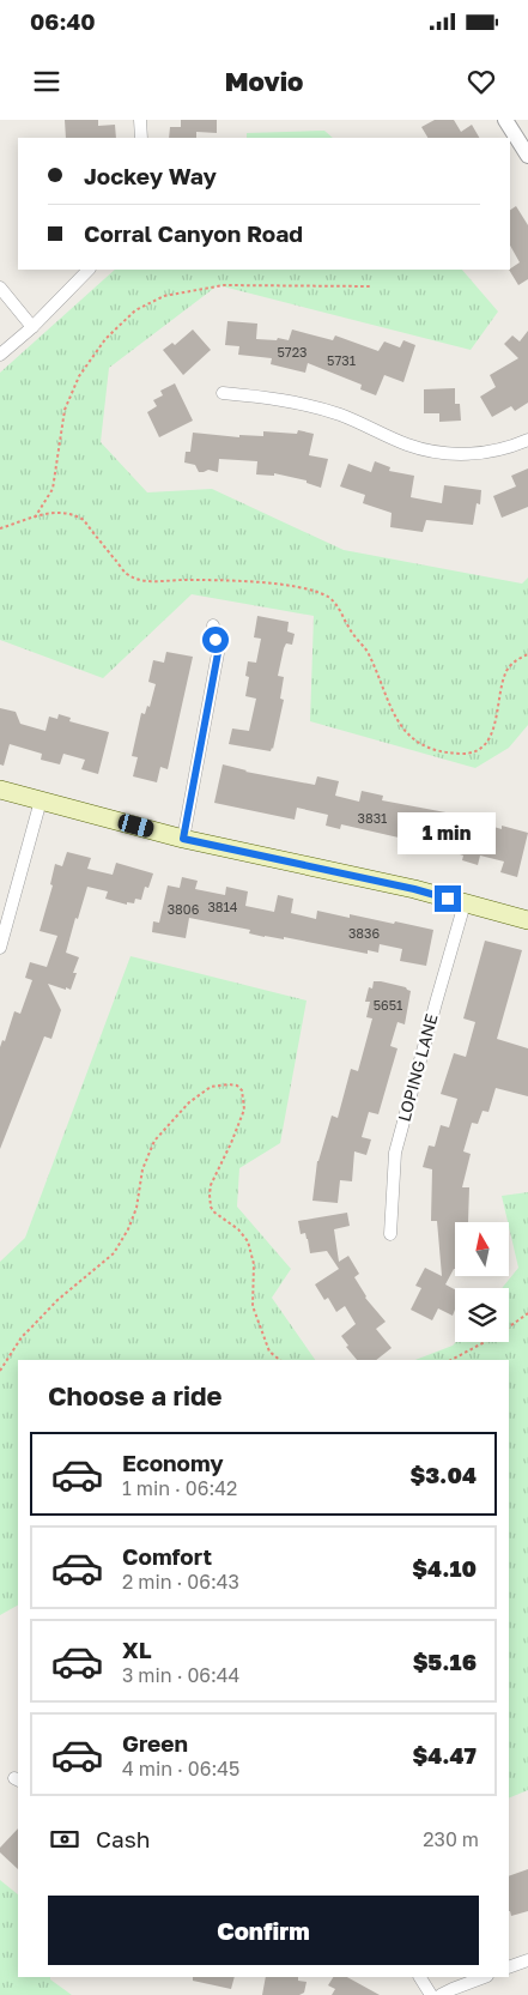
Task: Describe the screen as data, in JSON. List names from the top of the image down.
{
  "streets": {
    "street": ["LOPING LANE"]
  },
  "house_numbers": [
    "5723",
    "5731",
    "3831",
    "3814",
    "3806",
    "3836",
    "5651"
  ],
  "north": "top",
  "page": {
    "status": "06:40",
    "header": "Movio",
    "banner": ["Jockey Way", "Corral Canyon Road"],
    "bubble": "1 min",
    "heading": "Choose a ride",
    "list": [
      {
        "name": "Economy",
        "note": "1 min · 06:42",
        "value": "$3.04"
      },
      {
        "name": "Comfort",
        "note": "2 min · 06:43",
        "value": "$4.10"
      },
      {
        "name": "XL",
        "note": "3 min · 06:44",
        "value": "$5.16"
      },
      {
        "name": "Green",
        "note": "4 min · 06:45",
        "value": "$4.47"
      }
    ],
    "pay": ["Cash", "230 m"],
    "buttons": "Confirm"
  }
}
